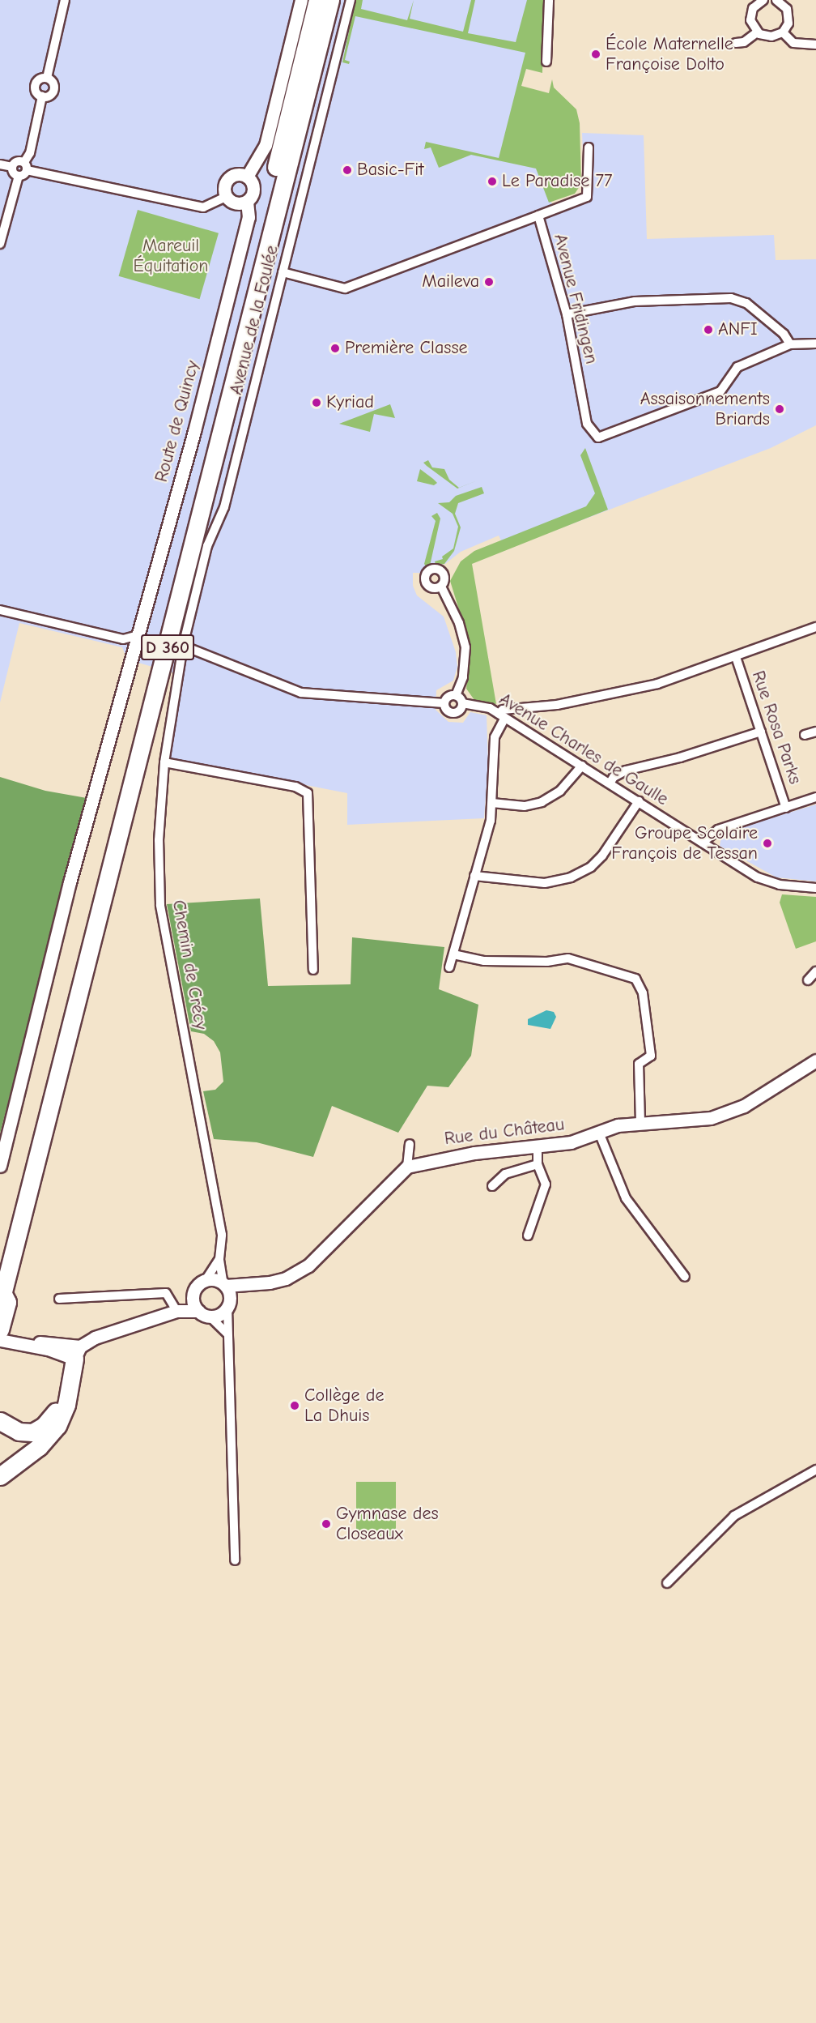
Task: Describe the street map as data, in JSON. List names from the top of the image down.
{
  "streets": {
    "highway": ["D 360"],
    "street": [
      "Avenue Fridingen",
      "Avenue de la Foulée",
      "Route de Quincy",
      "Rue Rosa Parks",
      "Avenue Charles de Gaulle",
      "Chemin de Crécy",
      "Rue du Château"
    ]
  },
  "crossings": [
    ["Avenue Fridingen", "Avenue de la Foulée"],
    ["Avenue de la Foulée", "Chemin de Crécy"]
  ],
  "parks": ["Mareuil Équitation"],
  "places": [
    "École Maternelle Françoise Dolto",
    "Basic-Fit",
    "Le Paradise 77",
    "Maileva",
    "ANFI",
    "Première Classe",
    "Kyriad",
    "Assaisonnements Briards",
    "Groupe Scolaire François de Tessan",
    "Collège de La Dhuis",
    "Gymnase des Closeaux"
  ]
}
